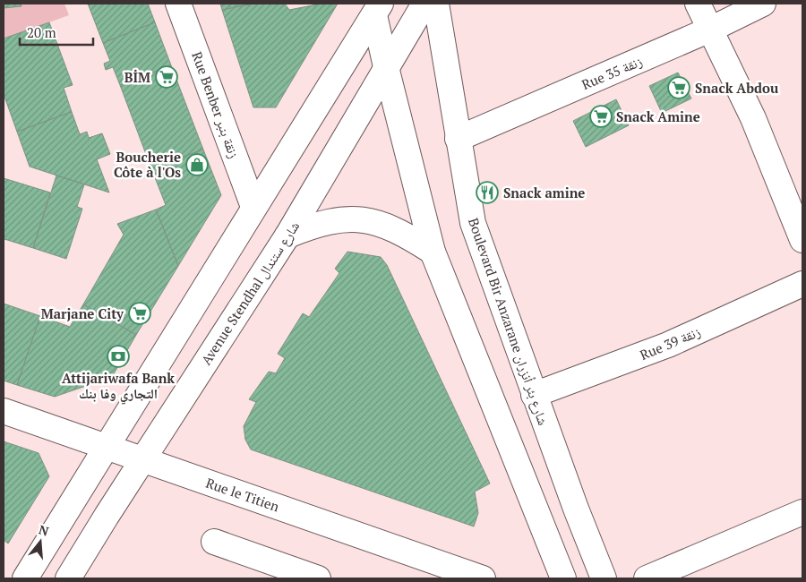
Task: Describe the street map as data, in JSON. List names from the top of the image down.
{
  "streets": {
    "main road": [
      "Rue 35 زنقة",
      "Rue Benber زنقة بنبر",
      "Avenue Stendhal شارع ستندال",
      "Boulevard Bir Anzarane شارع بئر أنزران",
      "Rue 39 زنقة",
      "Rue le Titien"
    ]
  },
  "crossings": [
    ["Rue 35 زنقة", "Boulevard Bir Anzarane شارع بئر أنزران"],
    ["Avenue Stendhal شارع ستندال", "Rue le Titien"],
    ["Boulevard Bir Anzarane شارع بئر أنزران", "Rue 39 زنقة"]
  ],
  "places": {
    "supermarket": [
      "BİM",
      "Snack Abdou",
      "Snack Amine",
      "Marjane City"
    ],
    "shop": ["Boucherie Côte à l'Os"],
    "restaurant": ["Snack amine"],
    "bank": ["Attijariwafa Bank التجاري وفا بنك"]
  },
  "scale_bar": "20 m",
  "north": "top"
}
